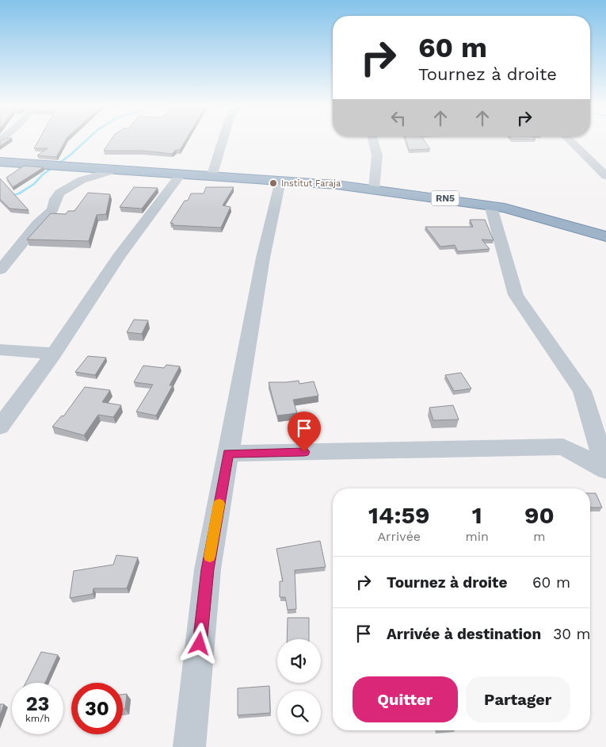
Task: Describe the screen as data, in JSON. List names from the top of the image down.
{
  "streets": {
    "highway": ["RN5"]
  },
  "places": ["Institut Faraja"],
  "page": {
    "turn": ["60 m", "Tournez à droite"],
    "eta": [
      "14:59",
      "Arrivée",
      "1",
      "min",
      "90",
      "m"
    ],
    "list": [
      {
        "name": "Tournez à droite",
        "value": "60 m"
      },
      {
        "name": "Arrivée à destination",
        "value": "30 m"
      }
    ],
    "buttons": ["Quitter", "Partager"],
    "speed": "23 km/h",
    "limit": "30"
  }
}
